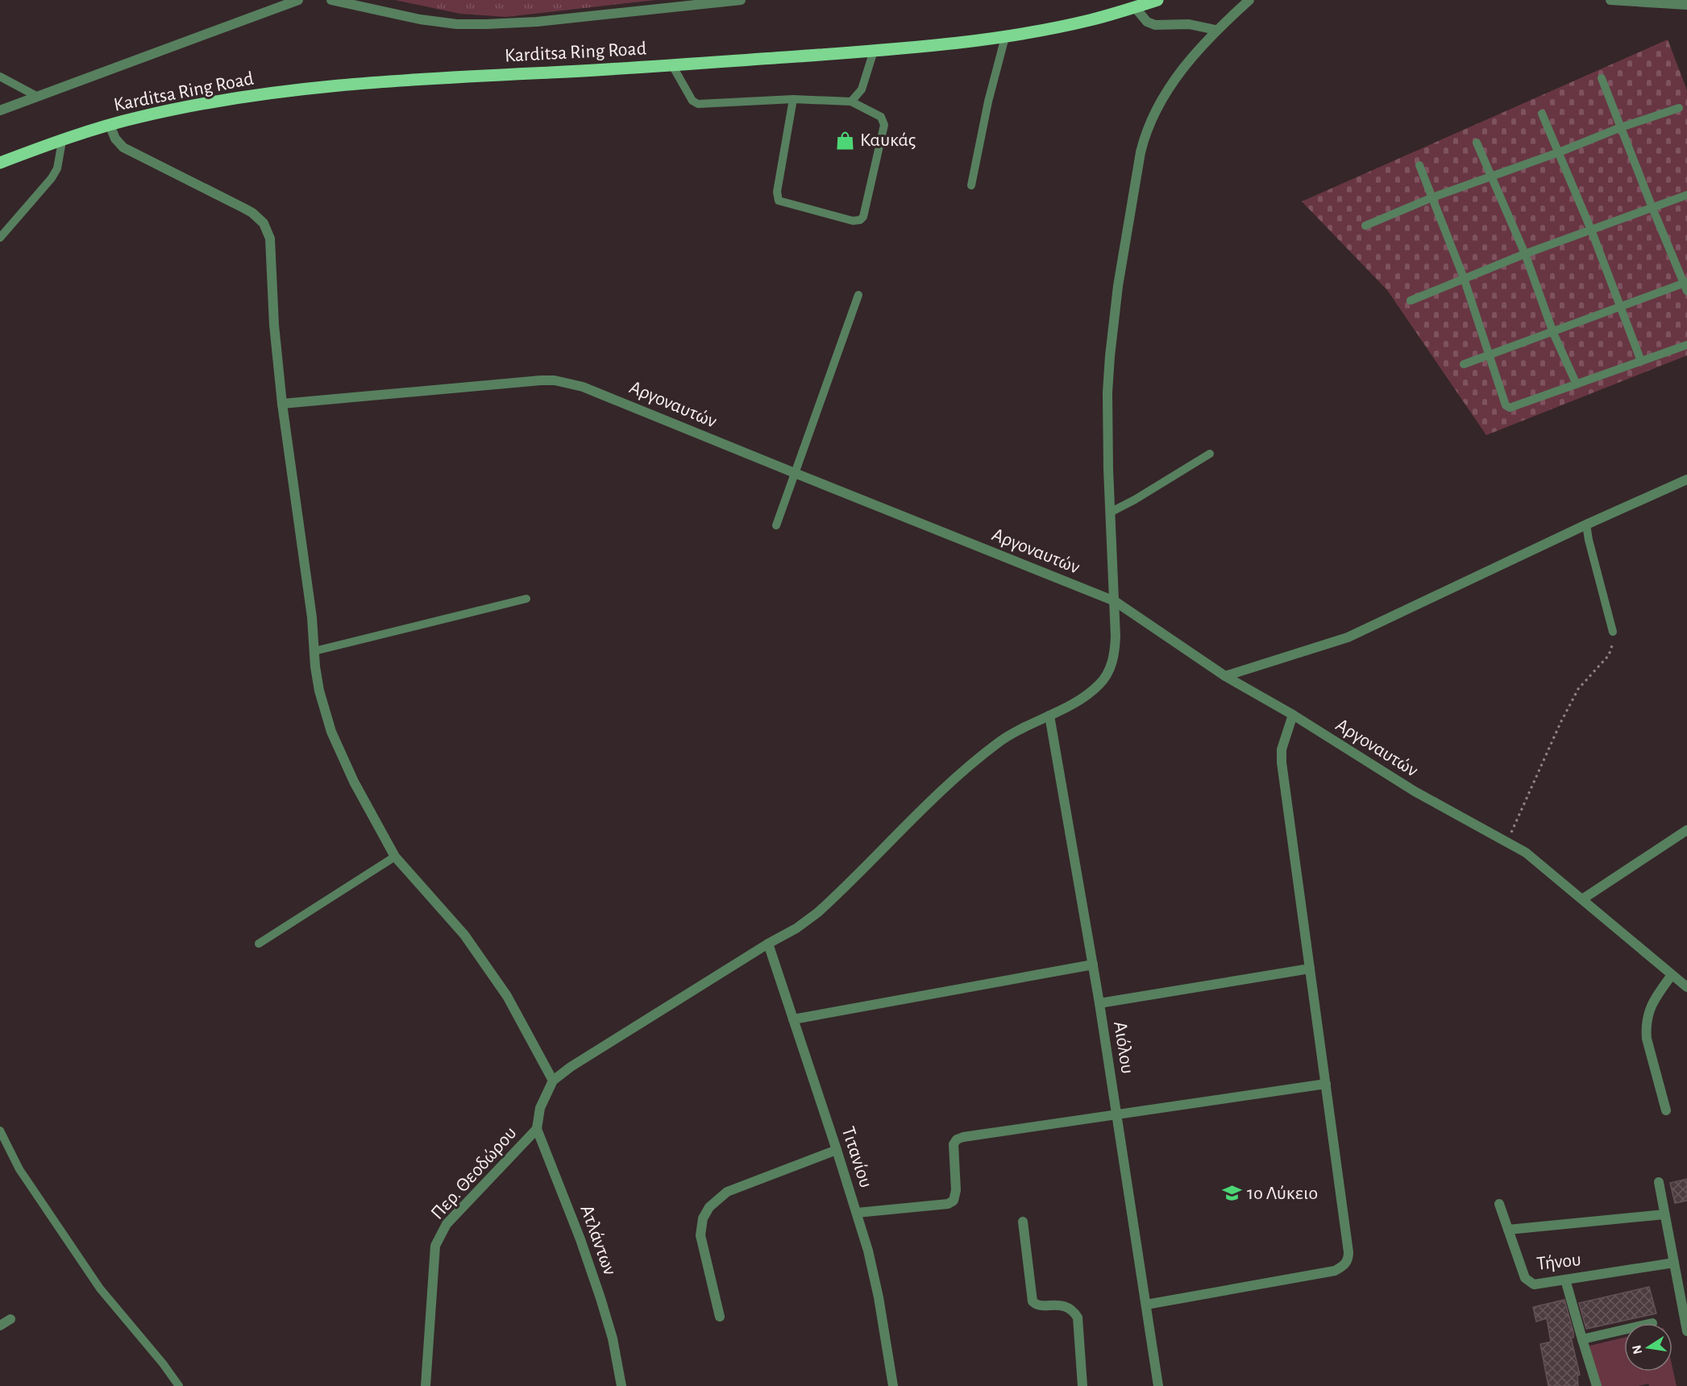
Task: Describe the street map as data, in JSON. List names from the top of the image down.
{
  "streets": {
    "main road": ["Karditsa Ring Road"],
    "street": [
      "Αργοναυτών",
      "Αιόλου",
      "Τιτανίου",
      "Περ. Θεοδώρου",
      "Ατλάντων",
      "Τήνου"
    ]
  },
  "crossings": [
    ["Περ. Θεοδώρου", "Ατλάντων"]
  ],
  "places": {
    "shop": ["Καυκάς"],
    "school or university": ["1ο Λύκειο"]
  },
  "north": "left"
}
